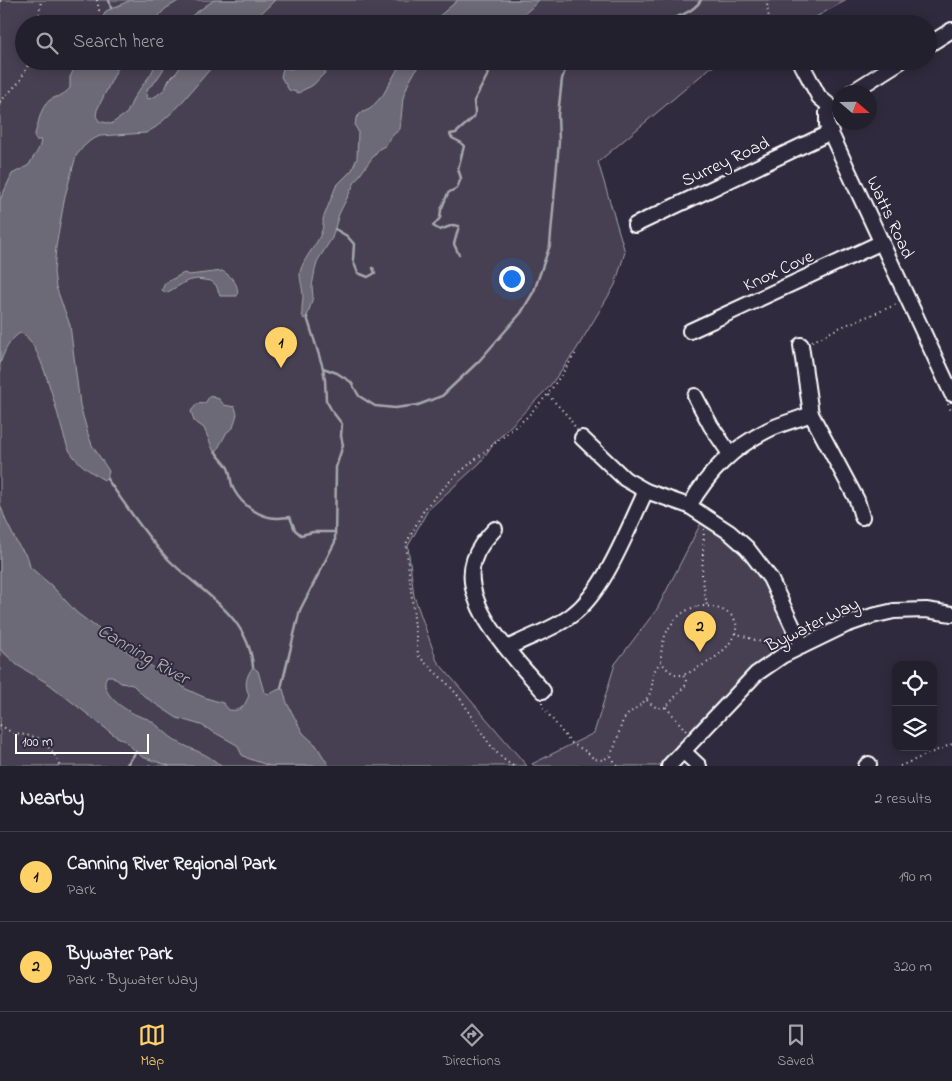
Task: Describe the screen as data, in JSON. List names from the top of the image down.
{
  "streets": {
    "street": [
      "Surrey Road",
      "Watts Road",
      "Knox Cove",
      "Bywater Way"
    ]
  },
  "crossings": [
    ["Surrey Road", "Watts Road"],
    ["Watts Road", "Knox Cove"]
  ],
  "water": ["Canning River"],
  "scale_bar": "100 m",
  "north": "right",
  "page": {
    "search": "Search here",
    "pins": ["1", "2"],
    "scale": "100 m",
    "heading": ["Nearby", "2 results"],
    "list": [
      {
        "mark": "1",
        "name": "Canning River Regional Park",
        "note": "Park",
        "value": "190 m"
      },
      {
        "mark": "2",
        "name": "Bywater Park",
        "note": "Park · Bywater Way",
        "value": "320 m"
      }
    ],
    "nav": ["Map", "Directions", "Saved"]
  }
}
